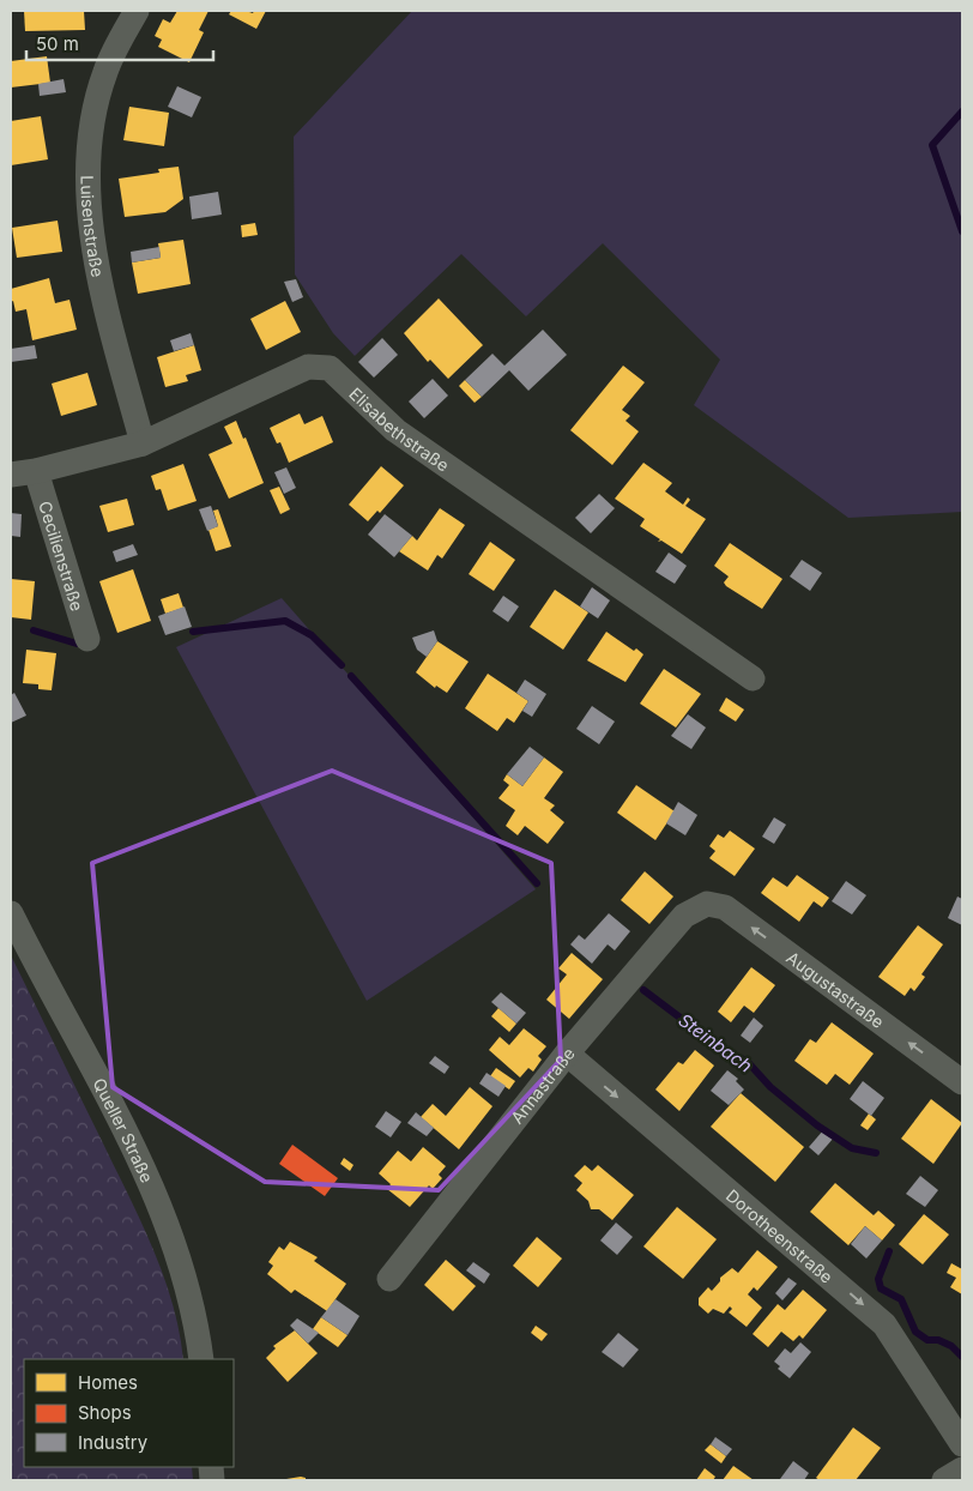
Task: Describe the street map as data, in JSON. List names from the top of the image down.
{
  "streets": {
    "street": [
      "Luisenstraße",
      "Elisabethstraße",
      "Cecilienstraße",
      "Augustastraße",
      "Annastraße",
      "Queller Straße",
      "Dorotheenstraße"
    ]
  },
  "crossings": [
    ["Luisenstraße", "Elisabethstraße"],
    ["Elisabethstraße", "Cecilienstraße"],
    ["Augustastraße", "Annastraße"],
    ["Annastraße", "Dorotheenstraße"]
  ],
  "one_way": ["Augustastraße", "Dorotheenstraße"],
  "water": ["Steinbach"],
  "legend": ["Homes", "Shops", "Industry"],
  "scale_bar": "50 m"
}
